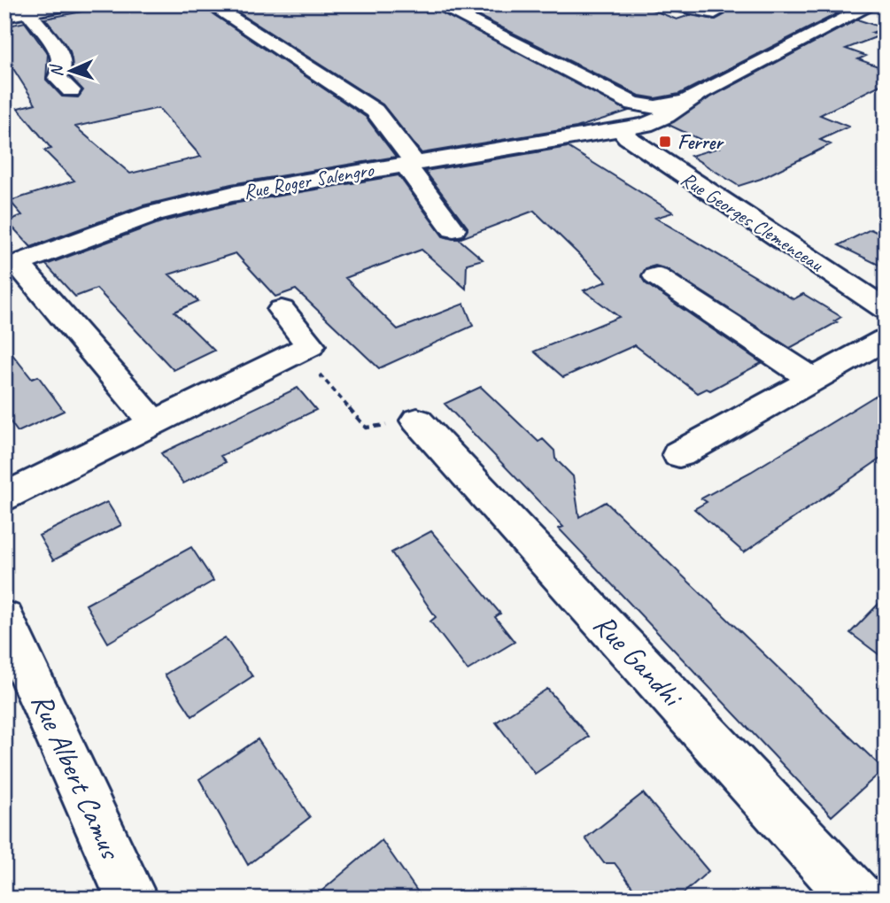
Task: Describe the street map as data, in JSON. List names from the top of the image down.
{
  "streets": {
    "street": [
      "Rue Roger Salengro",
      "Rue Georges Clemenceau",
      "Rue Gandhi",
      "Rue Albert Camus"
    ]
  },
  "crossings": [
    ["Rue Roger Salengro", "Rue Georges Clemenceau"]
  ],
  "places": {
    "transit": ["Ferrer"]
  },
  "north": "left"
}
